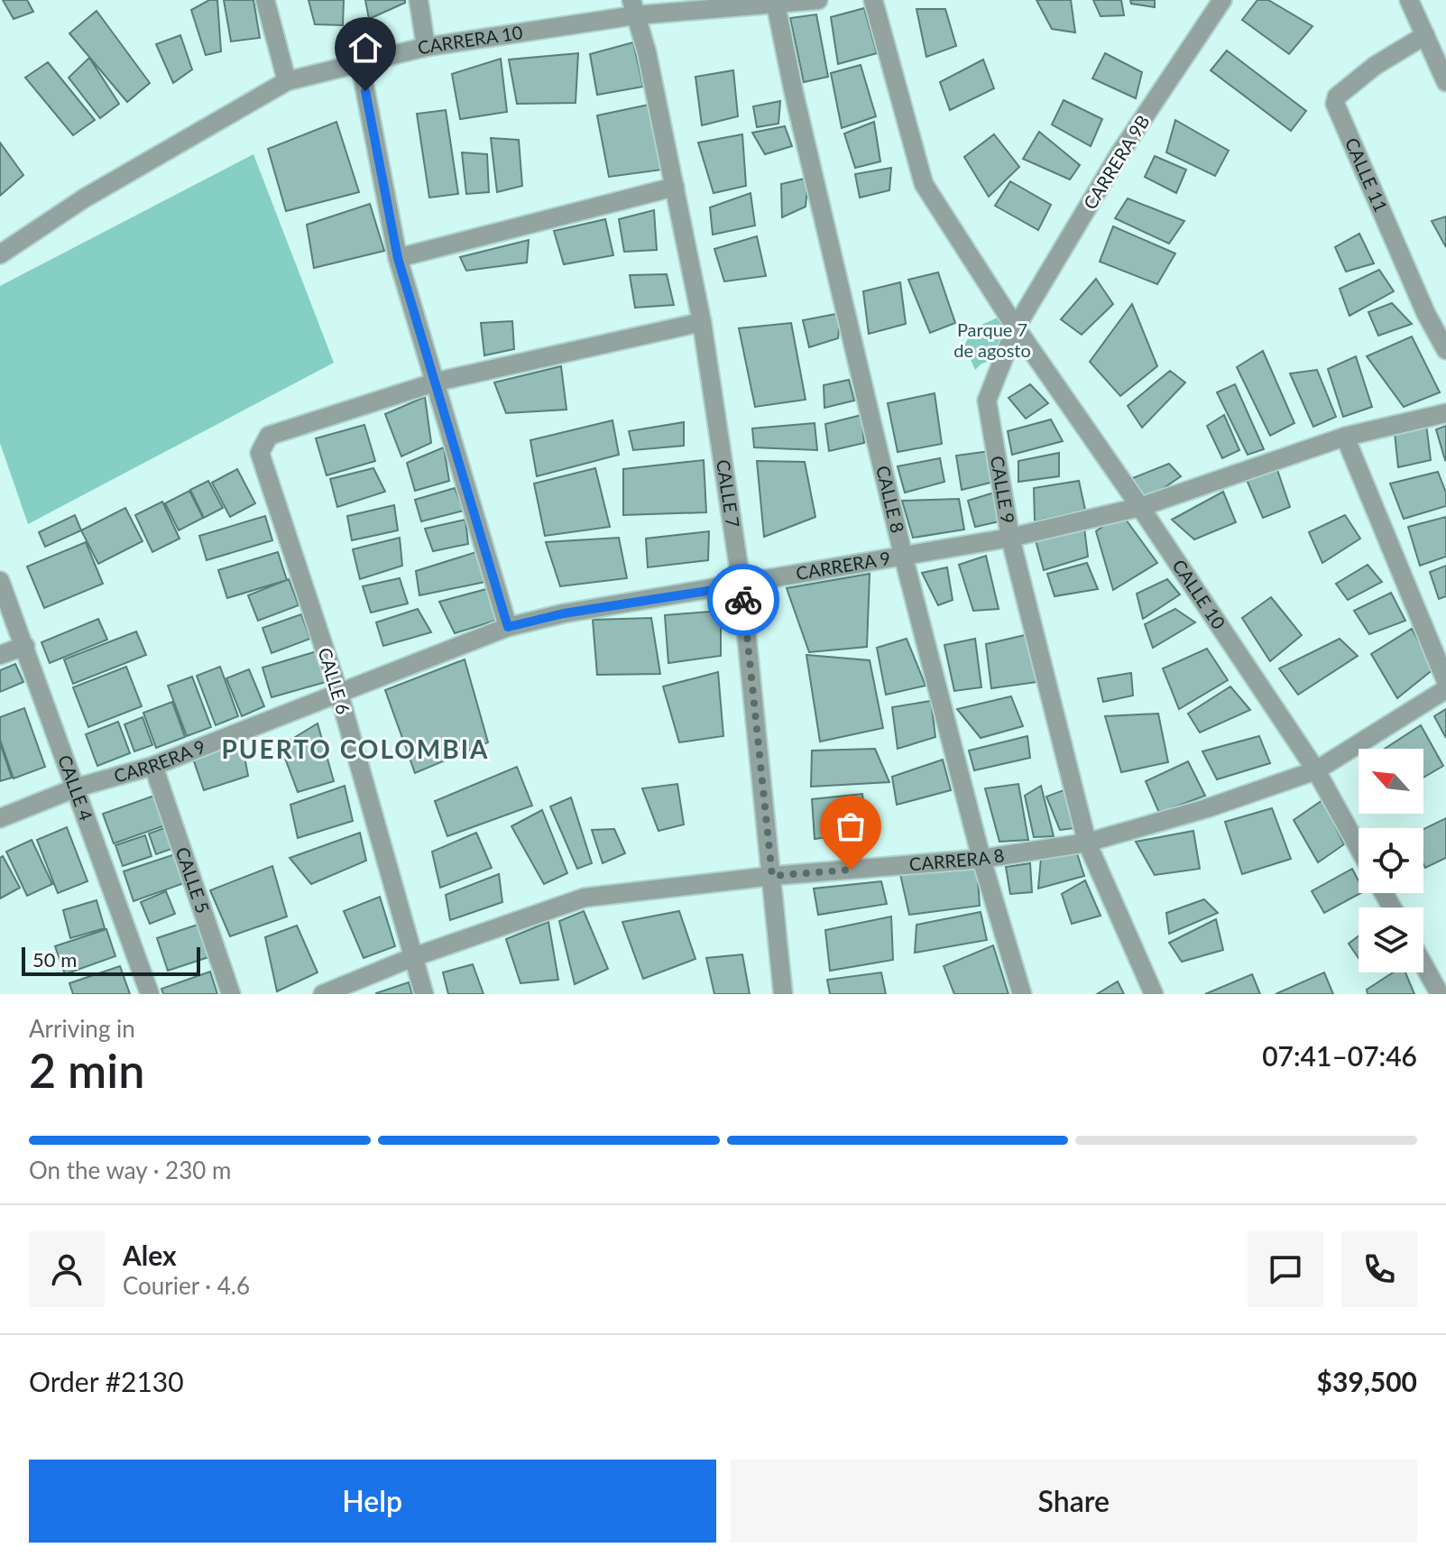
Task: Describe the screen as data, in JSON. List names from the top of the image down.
{
  "streets": {
    "street": [
      "CARRERA 10",
      "CARRERA 9B",
      "CALLE 11",
      "CALLE 9",
      "CALLE 7",
      "CALLE 8",
      "CARRERA 9",
      "CALLE 10",
      "CALLE 6",
      "CALLE 4",
      "CARRERA 8",
      "CALLE 5"
    ]
  },
  "crossings": [
    ["CARRERA 10", "CALLE 7"],
    ["CARRERA 10", "CALLE 8"],
    ["CARRERA 9B", "CALLE 9"],
    ["CARRERA 9B", "CALLE 10"],
    ["CALLE 9", "CARRERA 9"],
    ["CALLE 9", "CALLE 10"],
    ["CALLE 9", "CARRERA 8"],
    ["CALLE 7", "CARRERA 9"],
    ["CALLE 7", "CARRERA 8"],
    ["CALLE 8", "CARRERA 9"],
    ["CALLE 8", "CARRERA 8"],
    ["CARRERA 9", "CALLE 10"],
    ["CARRERA 9", "CALLE 6"],
    ["CARRERA 9", "CALLE 4"],
    ["CARRERA 9", "CALLE 5"],
    ["CALLE 10", "CARRERA 8"],
    ["CALLE 6", "CARRERA 8"]
  ],
  "districts": ["PUERTO COLOMBIA"],
  "parks": ["Parque 7 de agosto"],
  "scale_bar": "50 m",
  "north": "top left",
  "page": {
    "scale": "50 m",
    "heading": ["2 min", "Arriving in", "07:41–07:46"],
    "panel": [
      "Alex",
      "Courier · 4.6",
      "Order #2130",
      "$39,500"
    ],
    "bar": "On the way · 230 m",
    "buttons": ["Help", "Share"]
  }
}
